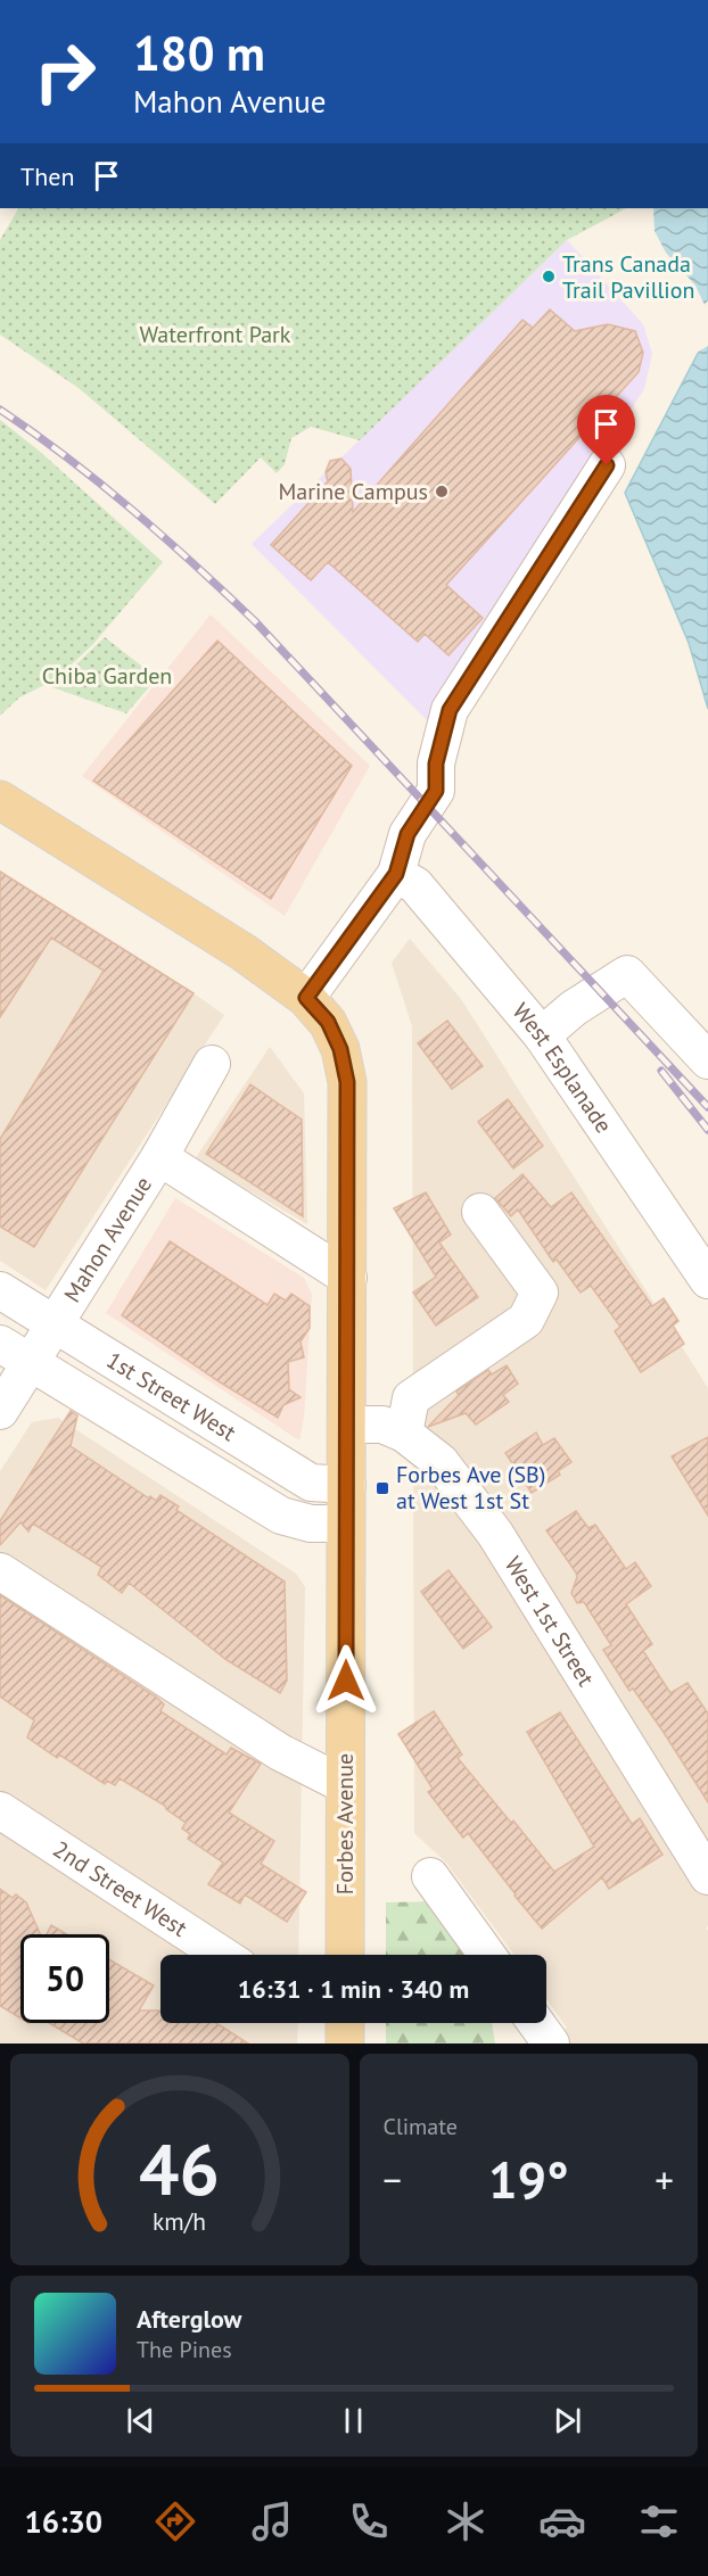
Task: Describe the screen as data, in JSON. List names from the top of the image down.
{
  "streets": {
    "main road": ["Forbes Avenue"],
    "street": [
      "West Esplanade",
      "Mahon Avenue",
      "1st Street West",
      "West 1st Street",
      "2nd Street West"
    ]
  },
  "crossings": [
    ["Mahon Avenue", "1st Street West"],
    ["1st Street West", "Forbes Avenue"],
    ["West 1st Street", "Forbes Avenue"]
  ],
  "parks": ["Waterfront Park", "Chiba Garden"],
  "places": {
    "other": ["Trans Canada Trail Pavillion", "Marine Campus"],
    "transit": ["Forbes Ave (SB) at West 1st St"]
  },
  "page": {
    "turn": ["180 m", "Mahon Avenue"],
    "then": "Then",
    "limit": "50",
    "trip": "16:31 · 1 min · 340 m",
    "tile": "Climate",
    "heat": ["−", "19°", "+"],
    "song": ["Afterglow", "The Pines"],
    "tabs": "16:30",
    "gauge": ["46", "km/h"]
  }
}
